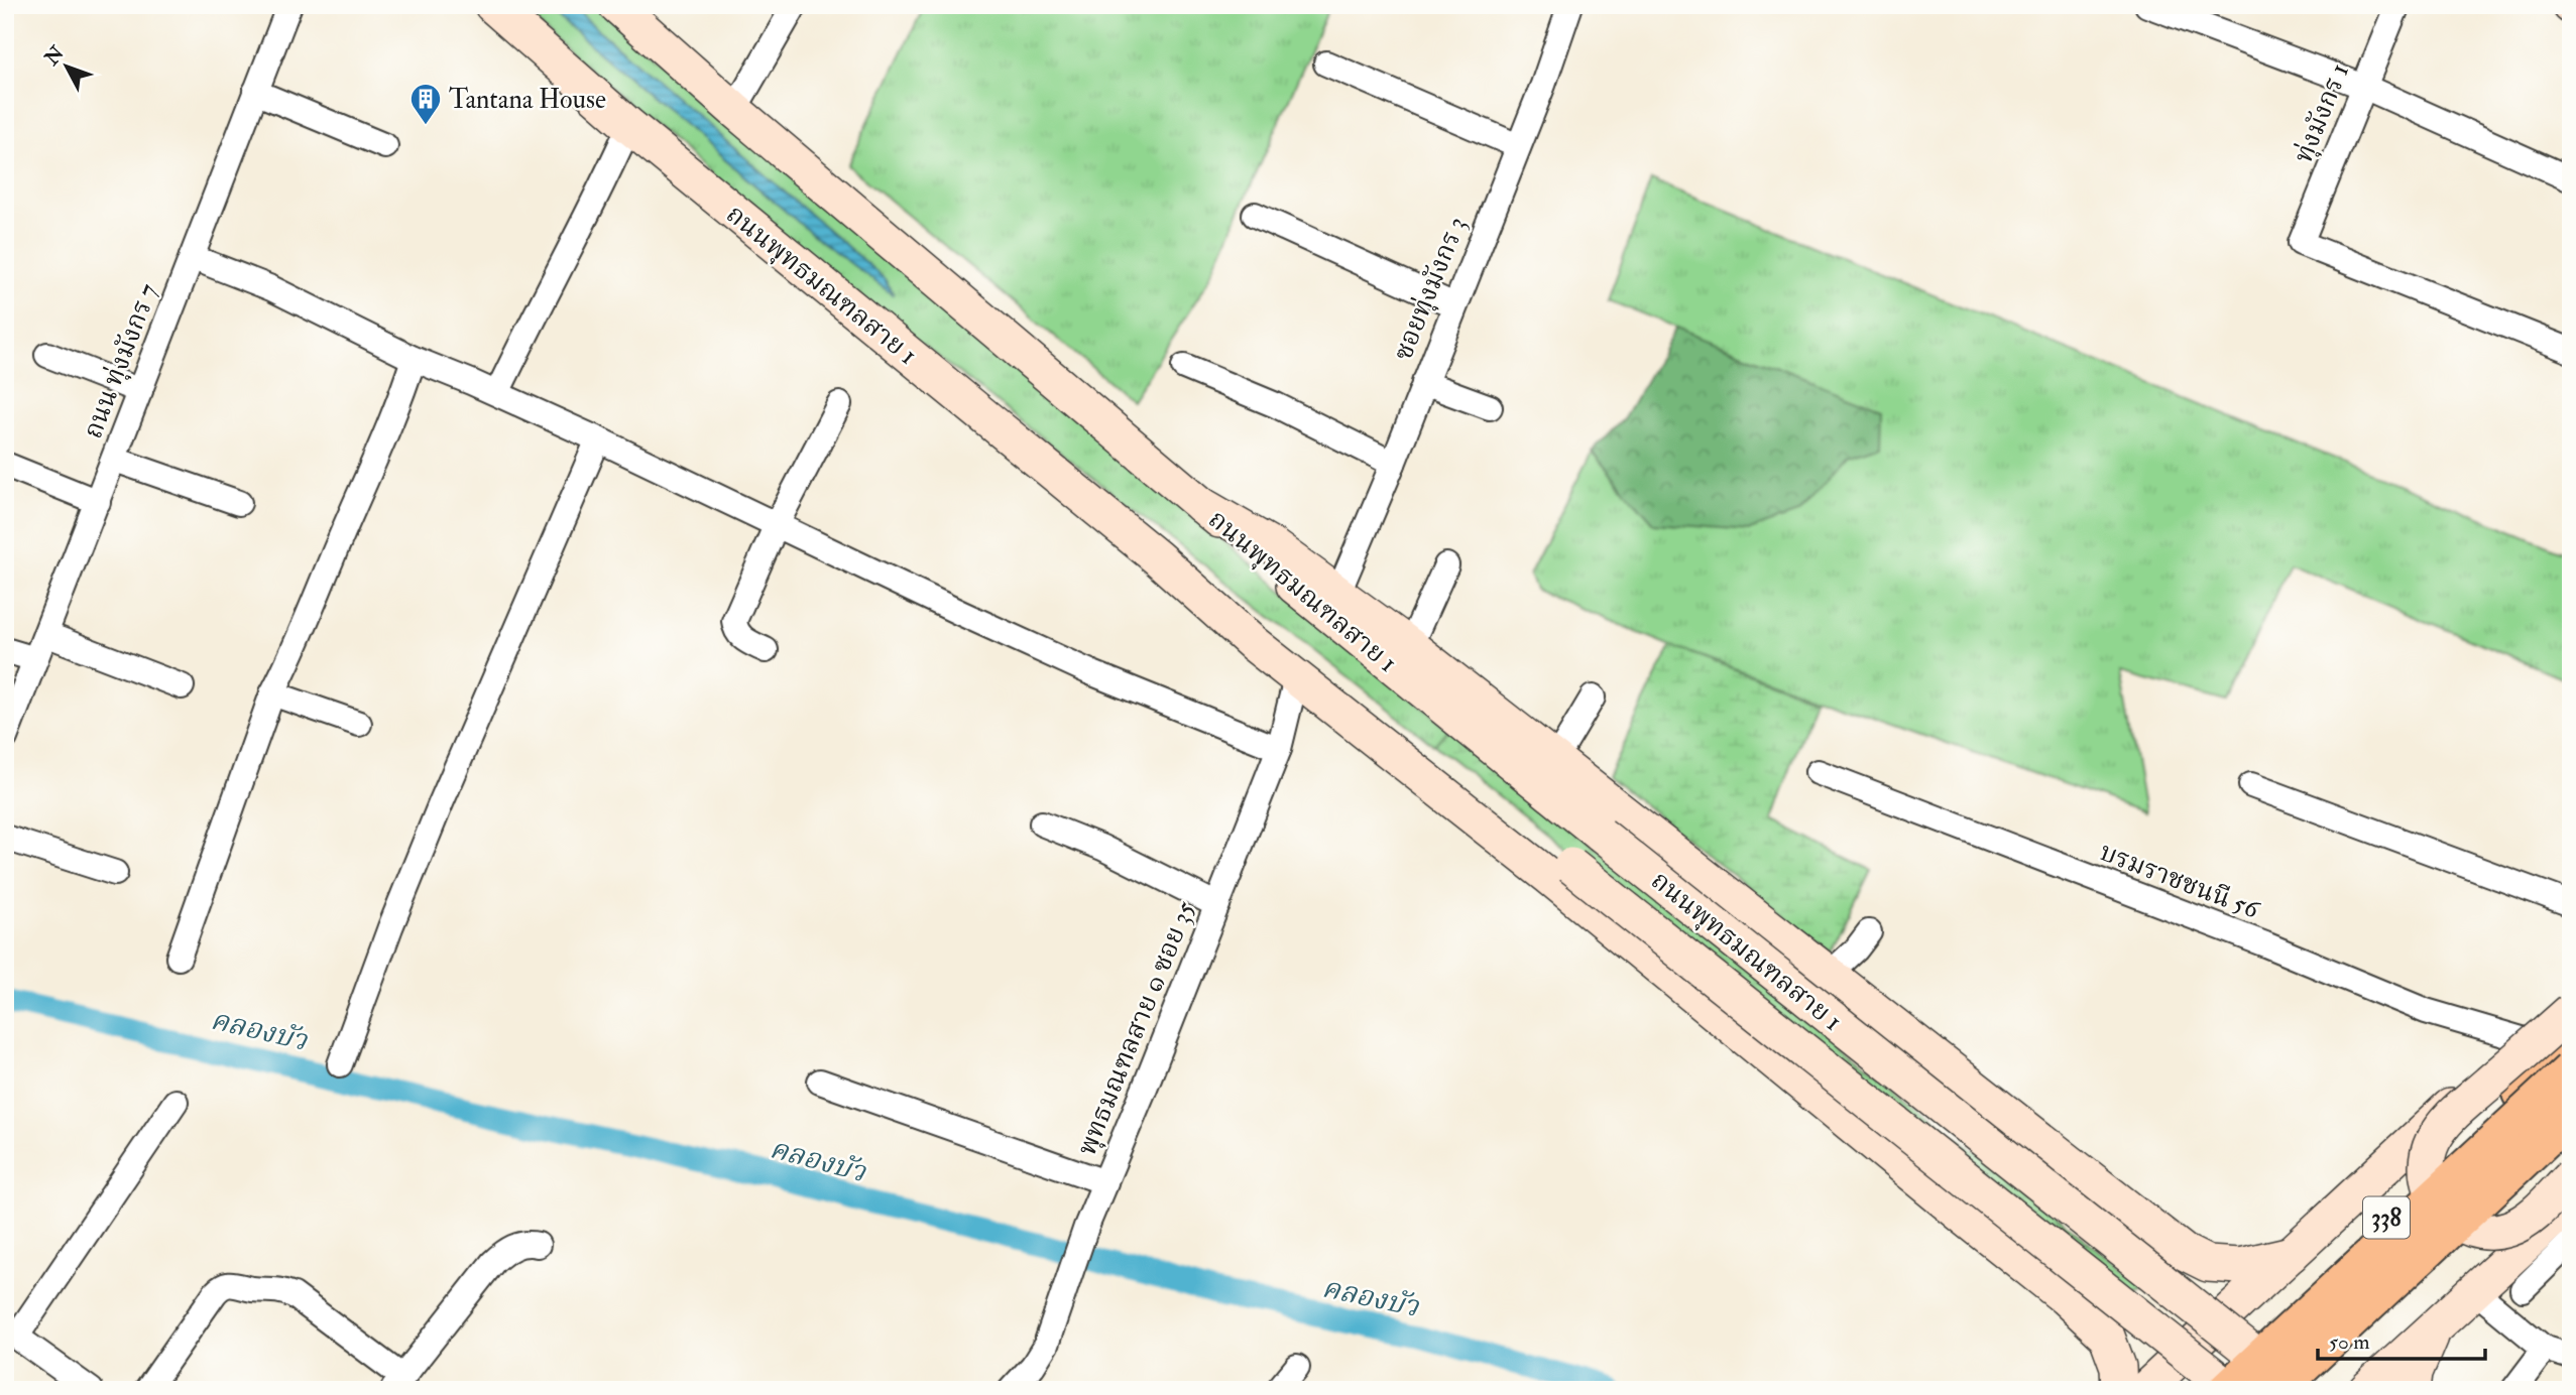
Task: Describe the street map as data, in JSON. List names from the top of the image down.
{
  "streets": {
    "main road": ["ถนนพุทธมณฑลสาย 1", "338"],
    "street": [
      "ทุ่งมังกร 1",
      "ซอยทุ่งมังกร 3",
      "ถนน ทุ่งมังกร 7",
      "บรมราชชนนี 56",
      "พุทธมณฑลสาย ๑ ซอย 35"
    ]
  },
  "crossings": [
    ["ถนนพุทธมณฑลสาย 1", "ซอยทุ่งมังกร 3"],
    ["ถนนพุทธมณฑลสาย 1", "พุทธมณฑลสาย ๑ ซอย 35"],
    ["ถนนพุทธมณฑลสาย 1", "338"],
    ["บรมราชชนนี 56", "338"]
  ],
  "water": ["คลองบัว"],
  "places": {
    "building": ["Tantana House"]
  },
  "scale_bar": "50 m",
  "north": "top left"
}
